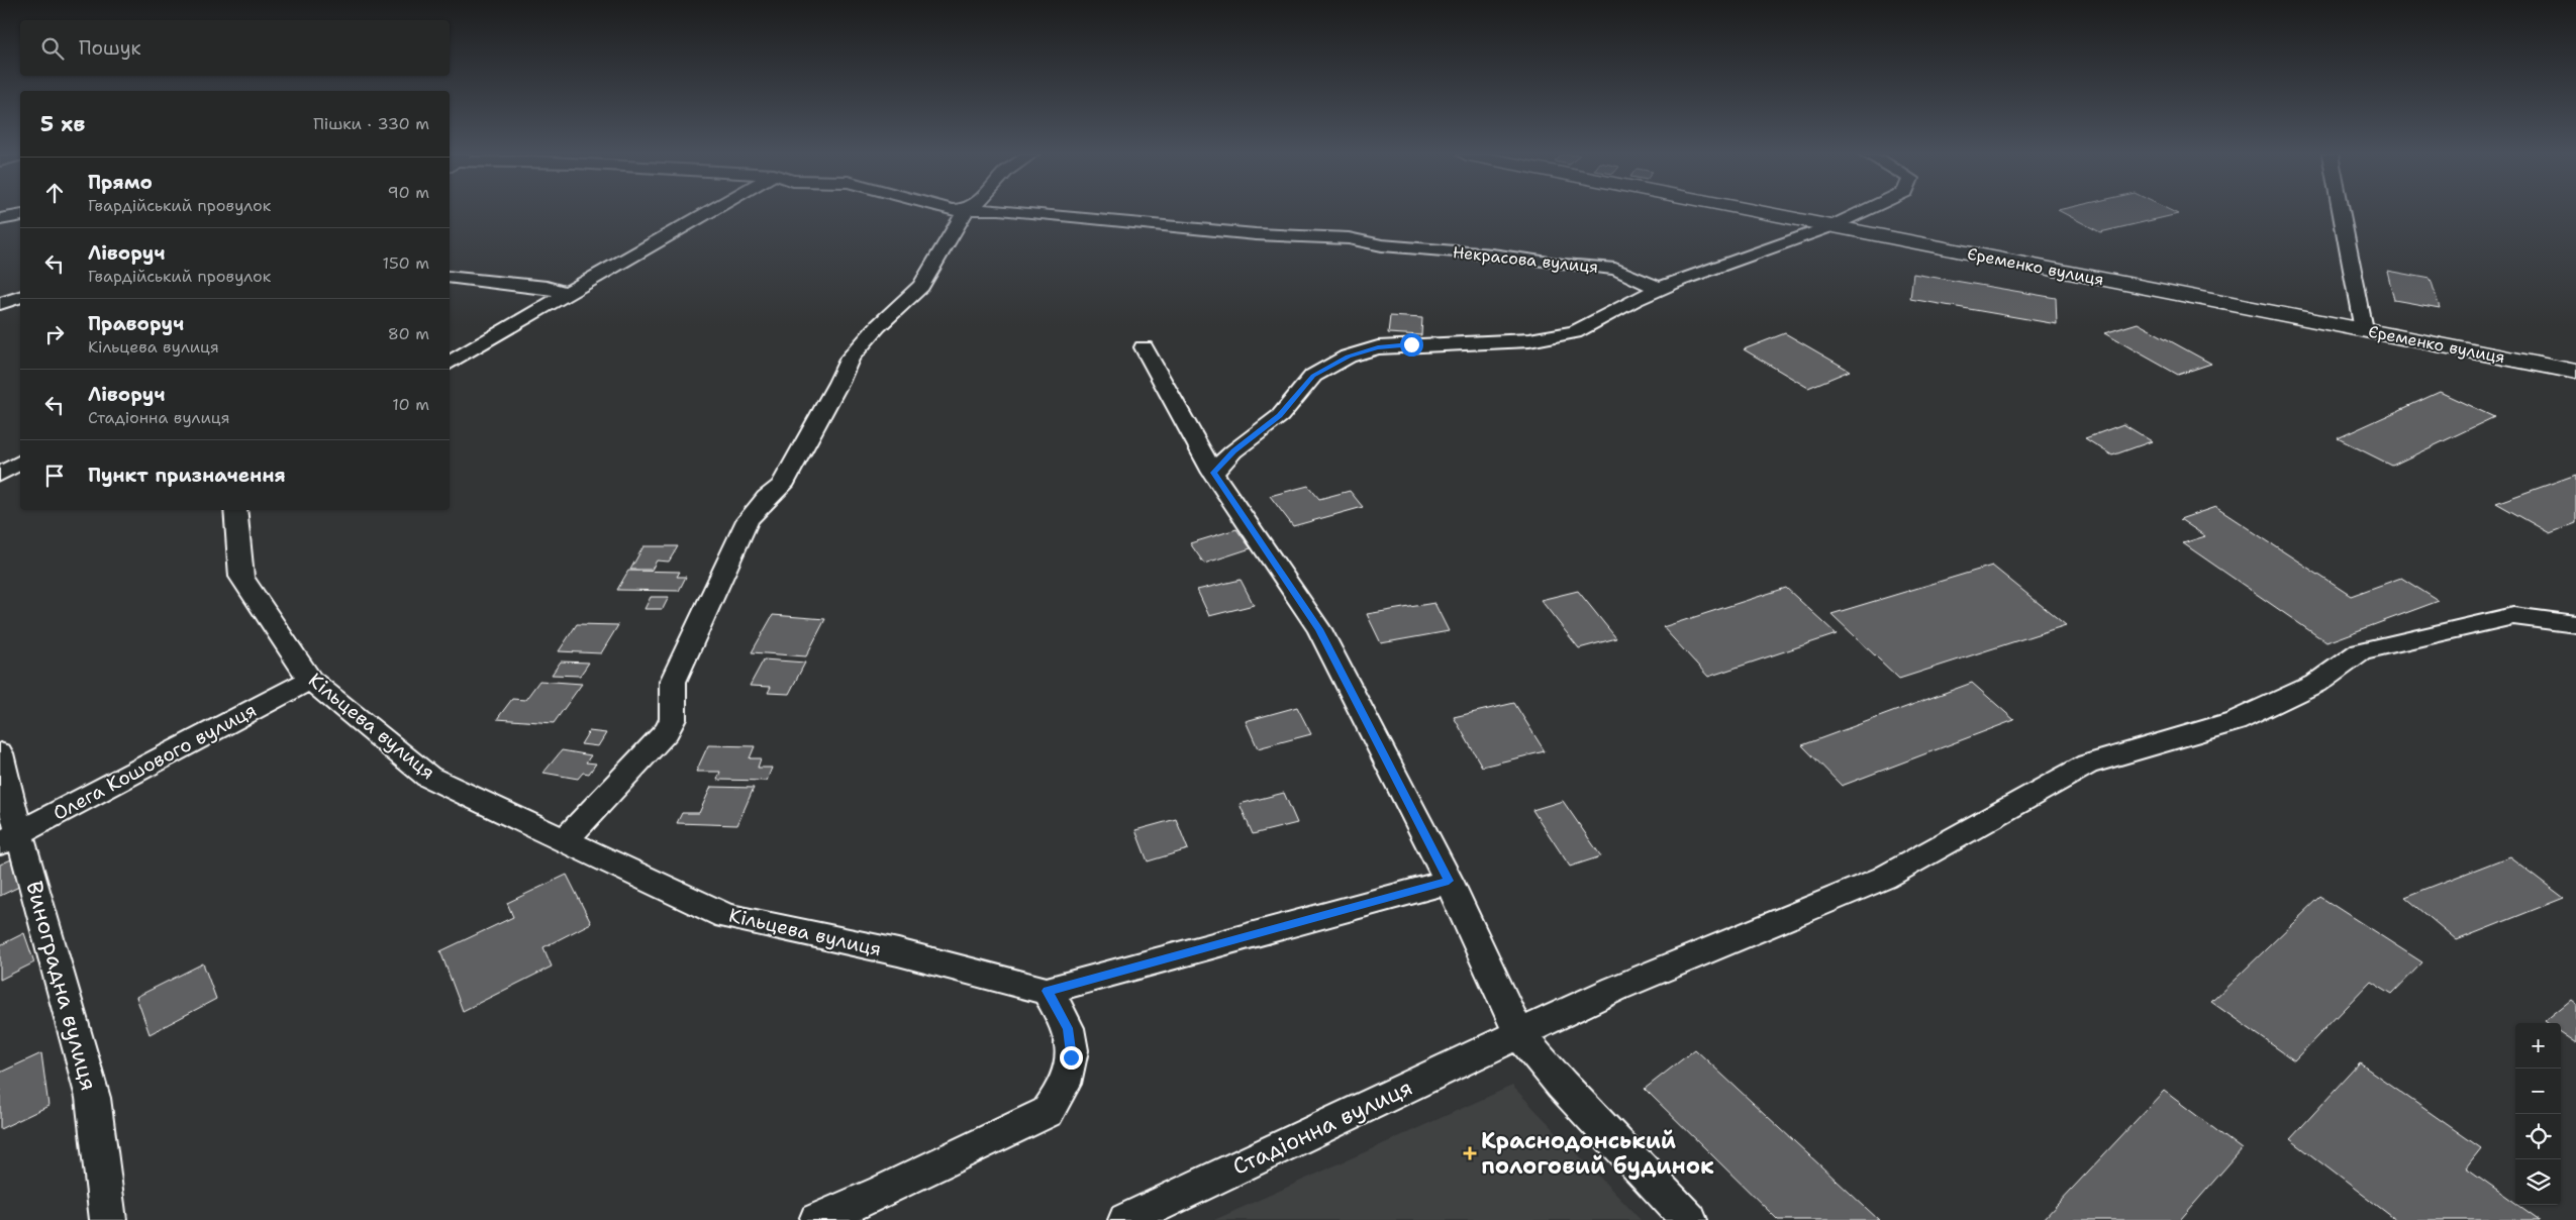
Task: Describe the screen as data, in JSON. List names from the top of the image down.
{
  "streets": {
    "street": [
      "Некрасова вулиця",
      "Єременко вулиця",
      "Кільцева вулиця",
      "Олега Кошового вулиця",
      "Виноградна вулиця",
      "Стадіонна вулиця"
    ]
  },
  "crossings": [
    ["Кільцева вулиця", "Олега Кошового вулиця"],
    ["Олега Кошового вулиця", "Виноградна вулиця"]
  ],
  "places": {
    "health": ["Краснодонський пологовий будинок"]
  },
  "page": {
    "search": "Пошук",
    "heading": ["5 хв", "Пішки · 330 m"],
    "list": [
      ["Прямо", "Гвардійський провулок", "90 m"],
      ["Ліворуч", "Гвардійський провулок", "150 m"],
      ["Праворуч", "Кільцева вулиця", "80 m"],
      ["Ліворуч", "Стадіонна вулиця", "10 m"],
      "Пункт призначення"
    ],
    "map_buttons": ["+", "−"]
  }
}
